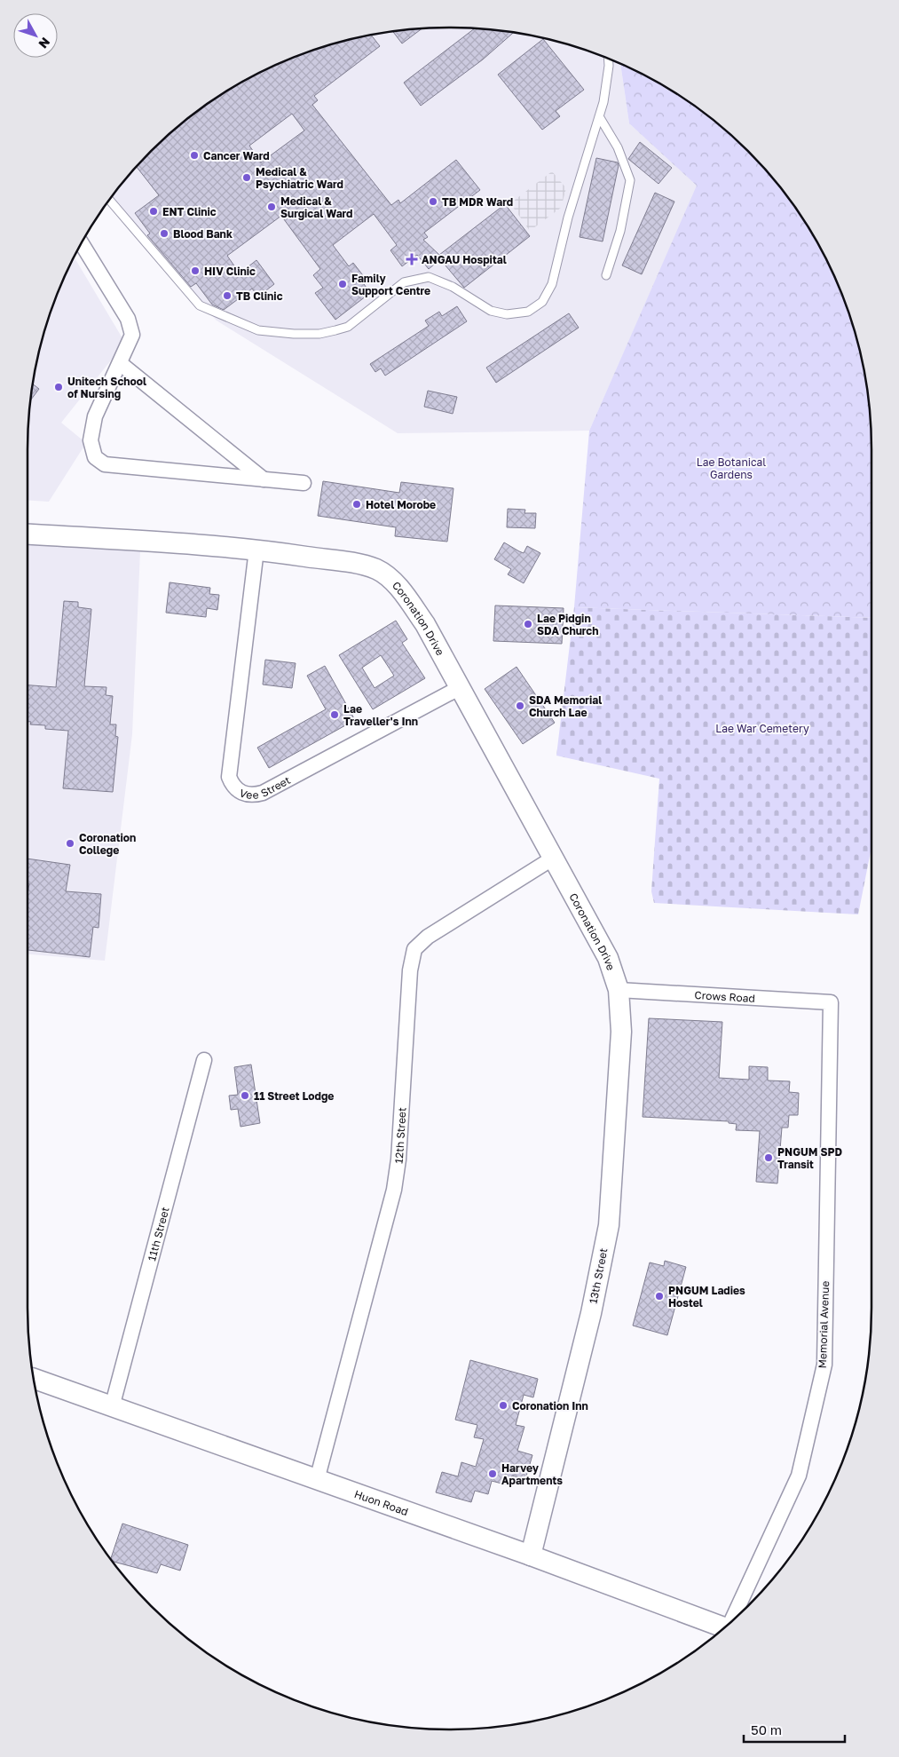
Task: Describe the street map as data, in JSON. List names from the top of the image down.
{
  "streets": {
    "street": [
      "Coronation Drive",
      "Vee Street",
      "Crows Road",
      "12th Street",
      "11th Street",
      "13th Street",
      "Memorial Avenue",
      "Huon Road"
    ]
  },
  "crossings": [
    ["Coronation Drive", "Vee Street"],
    ["Coronation Drive", "Crows Road"],
    ["Coronation Drive", "12th Street"],
    ["Coronation Drive", "13th Street"],
    ["Crows Road", "13th Street"],
    ["Crows Road", "Memorial Avenue"],
    ["12th Street", "Huon Road"],
    ["11th Street", "Huon Road"],
    ["13th Street", "Huon Road"]
  ],
  "parks": ["Lae Botanical Gardens", "Lae War Cemetery"],
  "places": {
    "other": [
      "Cancer Ward",
      "Medical & Psychiatric Ward",
      "TB MDR Ward",
      "Medical & Surgical Ward",
      "ENT Clinic",
      "Blood Bank",
      "HIV Clinic",
      "Family Support Centre",
      "TB Clinic",
      "Unitech School of Nursing",
      "Hotel Morobe",
      "Lae Pidgin SDA Church",
      "SDA Memorial Church Lae",
      "Lae Traveller's Inn",
      "Coronation College",
      "11 Street Lodge",
      "PNGUM SPD Transit",
      "PNGUM Ladies Hostel",
      "Coronation Inn",
      "Harvey Apartments"
    ],
    "health": ["ANGAU Hospital"]
  },
  "scale_bar": "50 m",
  "north": "bottom right"
}
